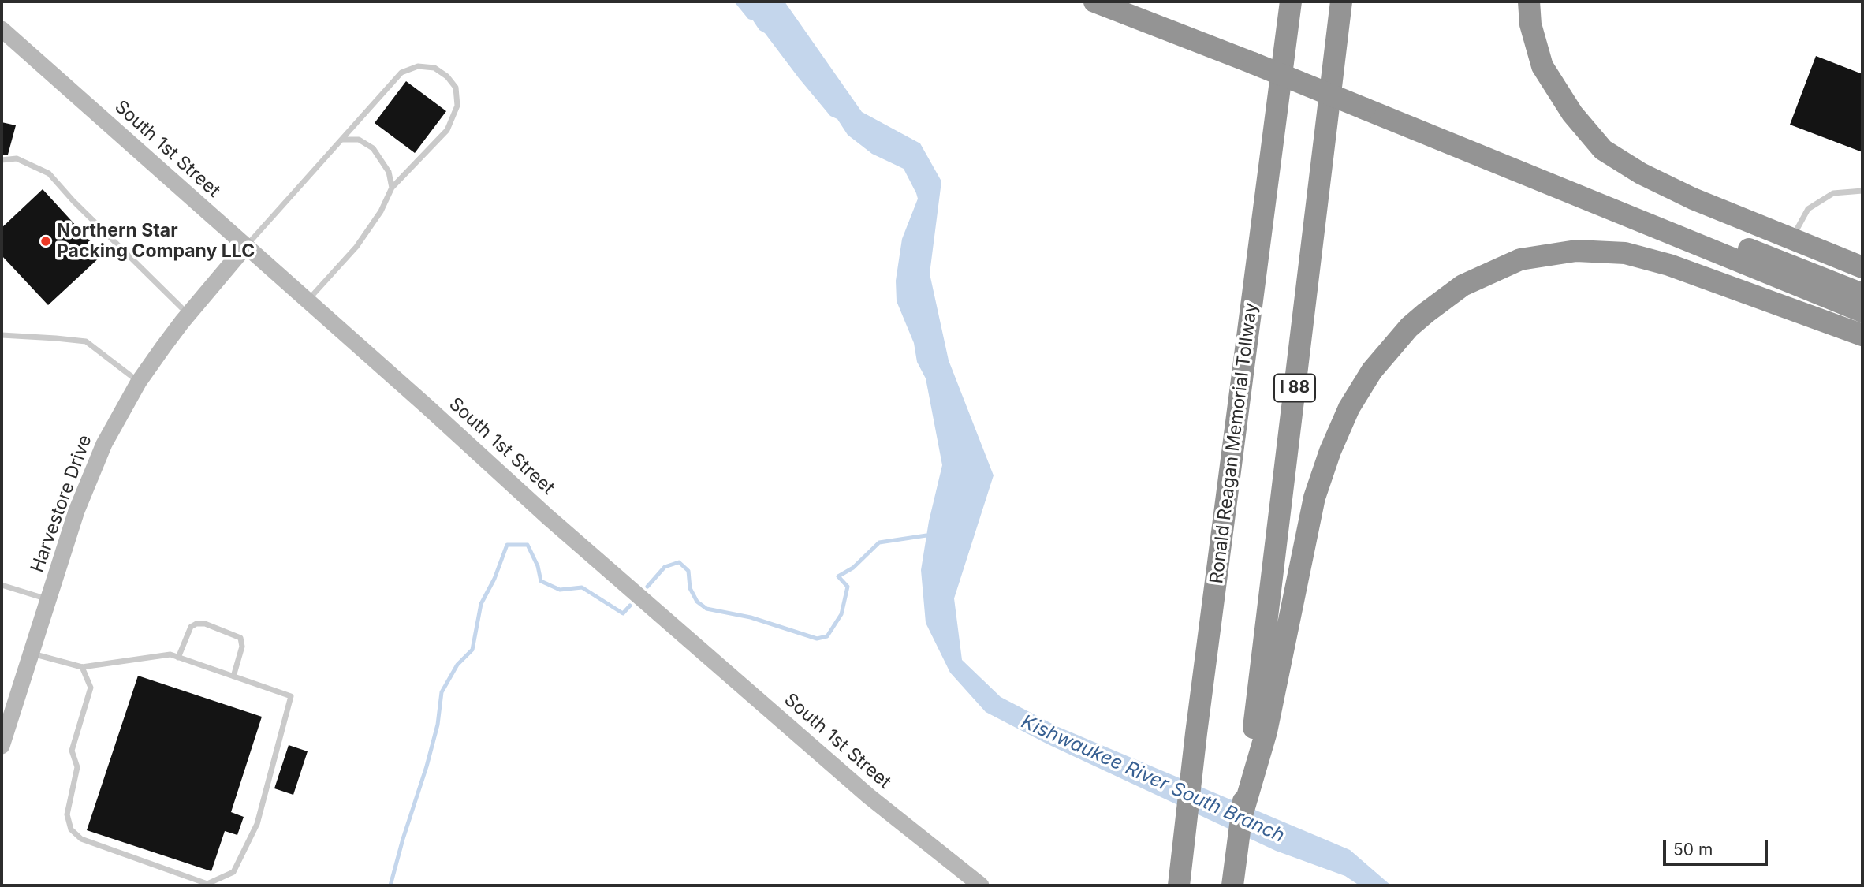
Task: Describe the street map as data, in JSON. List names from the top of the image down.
{
  "streets": {
    "highway": ["I 88", "Ronald Reagan Memorial Tollway"],
    "street": ["South 1st Street", "Harvestore Drive"]
  },
  "crossings": [
    ["South 1st Street", "Harvestore Drive"]
  ],
  "water": ["Kishwaukee River South Branch"],
  "places": ["Northern Star Packing Company LLC"],
  "scale_bar": "50 m"
}
